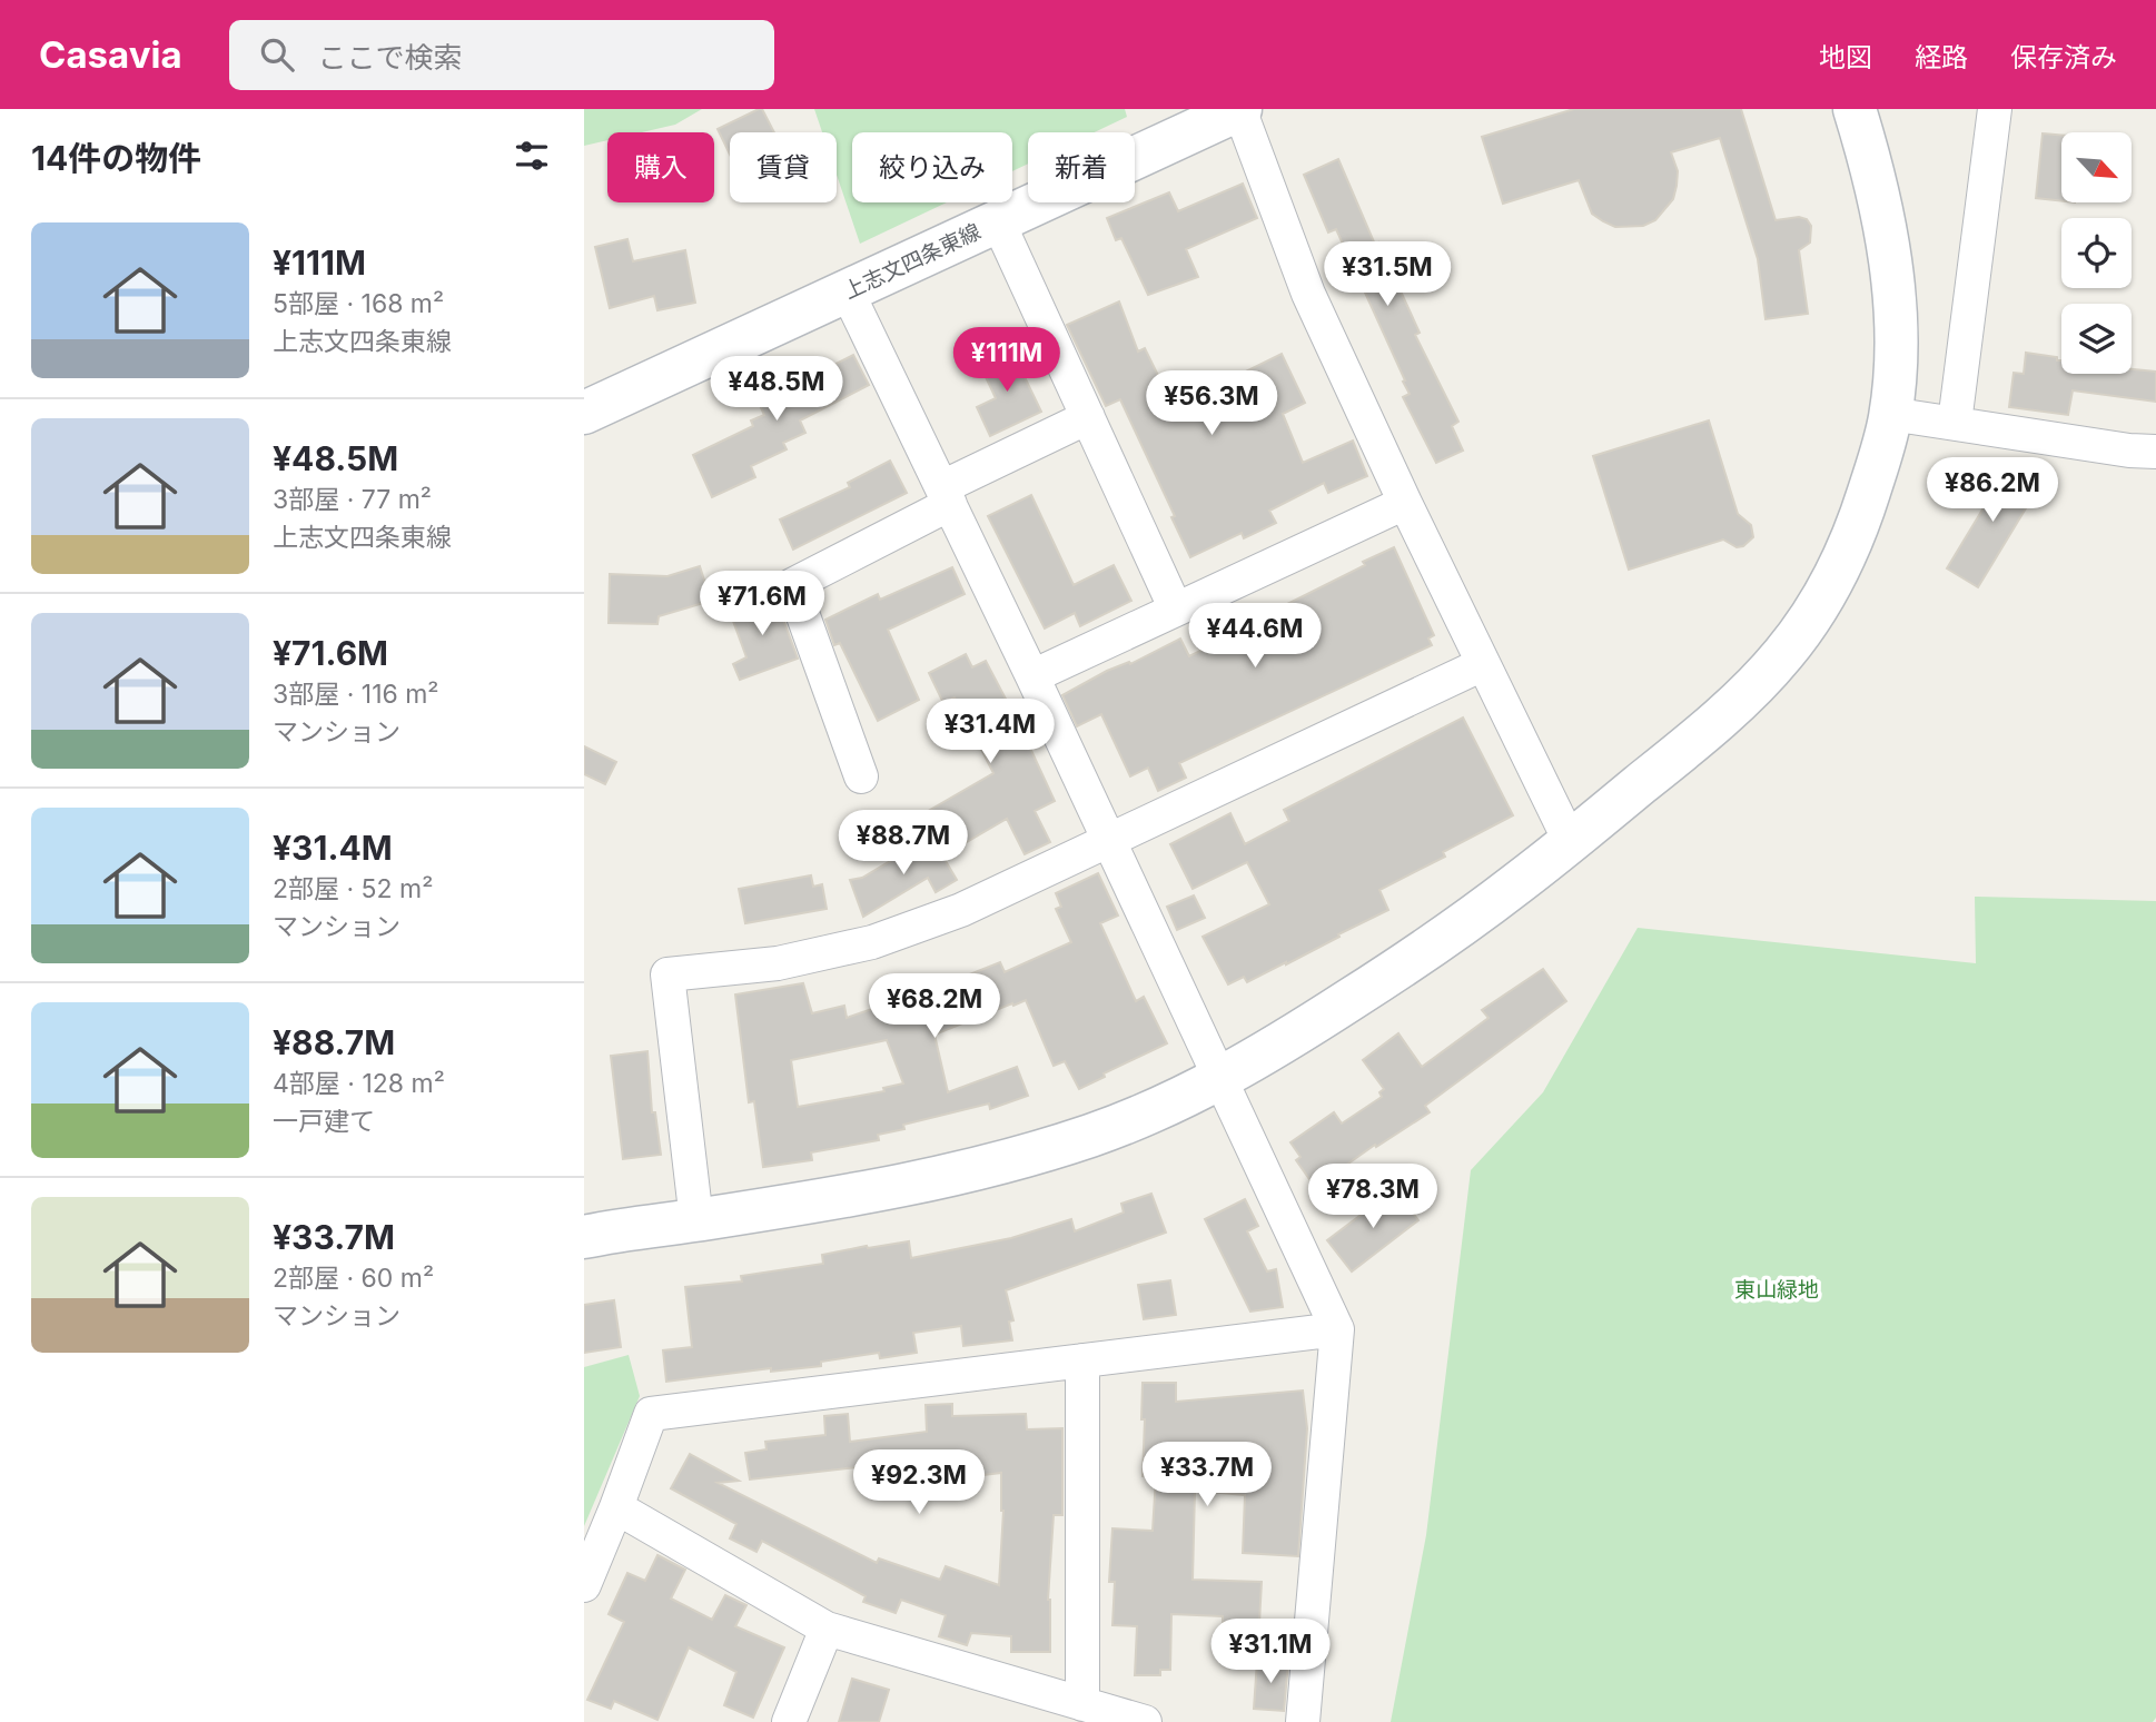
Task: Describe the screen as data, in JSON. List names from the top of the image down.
{
  "streets": {
    "street": ["上志文四条東線"]
  },
  "parks": ["東山緑地"],
  "north": "bottom right",
  "page": {
    "header": "Casavia",
    "search": "ここで検索",
    "nav": ["地図", "経路", "保存済み"],
    "heading": "14件の物件",
    "chip": [
      "購入",
      "賃貸",
      "絞り込み",
      "新着"
    ],
    "list": [
      {
        "name": "¥111M",
        "note": "5部屋 · 168 m² · 上志文四条東線"
      },
      {
        "name": "¥48.5M",
        "note": "3部屋 · 77 m² · 上志文四条東線"
      },
      {
        "name": "¥71.6M",
        "note": "3部屋 · 116 m² · マンション"
      },
      {
        "name": "¥31.4M",
        "note": "2部屋 · 52 m² · マンション"
      },
      {
        "name": "¥88.7M",
        "note": "4部屋 · 128 m² · 一戸建て"
      },
      {
        "name": "¥33.7M",
        "note": "2部屋 · 60 m² · マンション"
      }
    ],
    "price": [
      "¥31.5M",
      "¥111M",
      "¥48.5M",
      "¥56.3M",
      "¥86.2M",
      "¥71.6M",
      "¥44.6M",
      "¥31.4M",
      "¥88.7M",
      "¥68.2M",
      "¥78.3M",
      "¥33.7M",
      "¥92.3M",
      "¥31.1M"
    ]
  }
}
